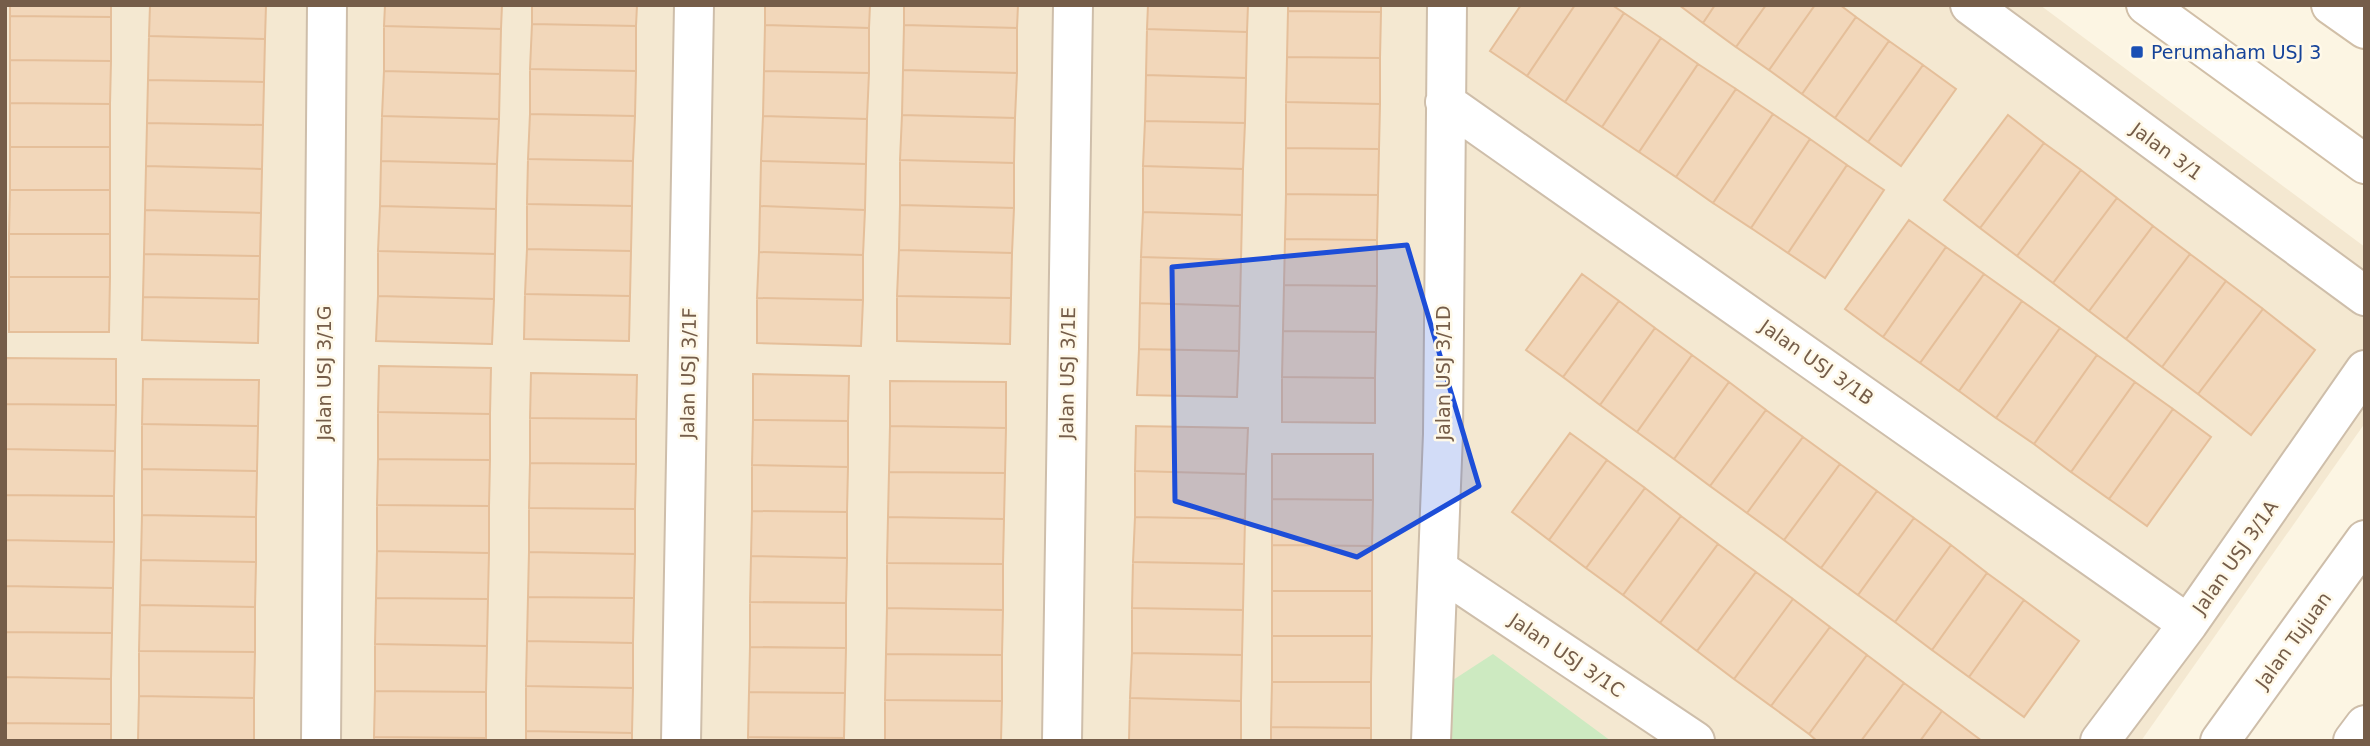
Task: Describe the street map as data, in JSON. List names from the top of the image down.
{
  "streets": {
    "street": [
      "Jalan 3/1",
      "Jalan USJ 3/1B",
      "Jalan USJ 3/1G",
      "Jalan USJ 3/1F",
      "Jalan USJ 3/1E",
      "Jalan USJ 3/1D",
      "Jalan USJ 3/1A",
      "Jalan Tujuan",
      "Jalan USJ 3/1C"
    ]
  },
  "crossings": [
    ["Jalan USJ 3/1B", "Jalan USJ 3/1D"],
    ["Jalan USJ 3/1B", "Jalan USJ 3/1A"],
    ["Jalan USJ 3/1D", "Jalan USJ 3/1C"]
  ],
  "places": {
    "transit": ["Perumaham USJ 3"]
  }
}
